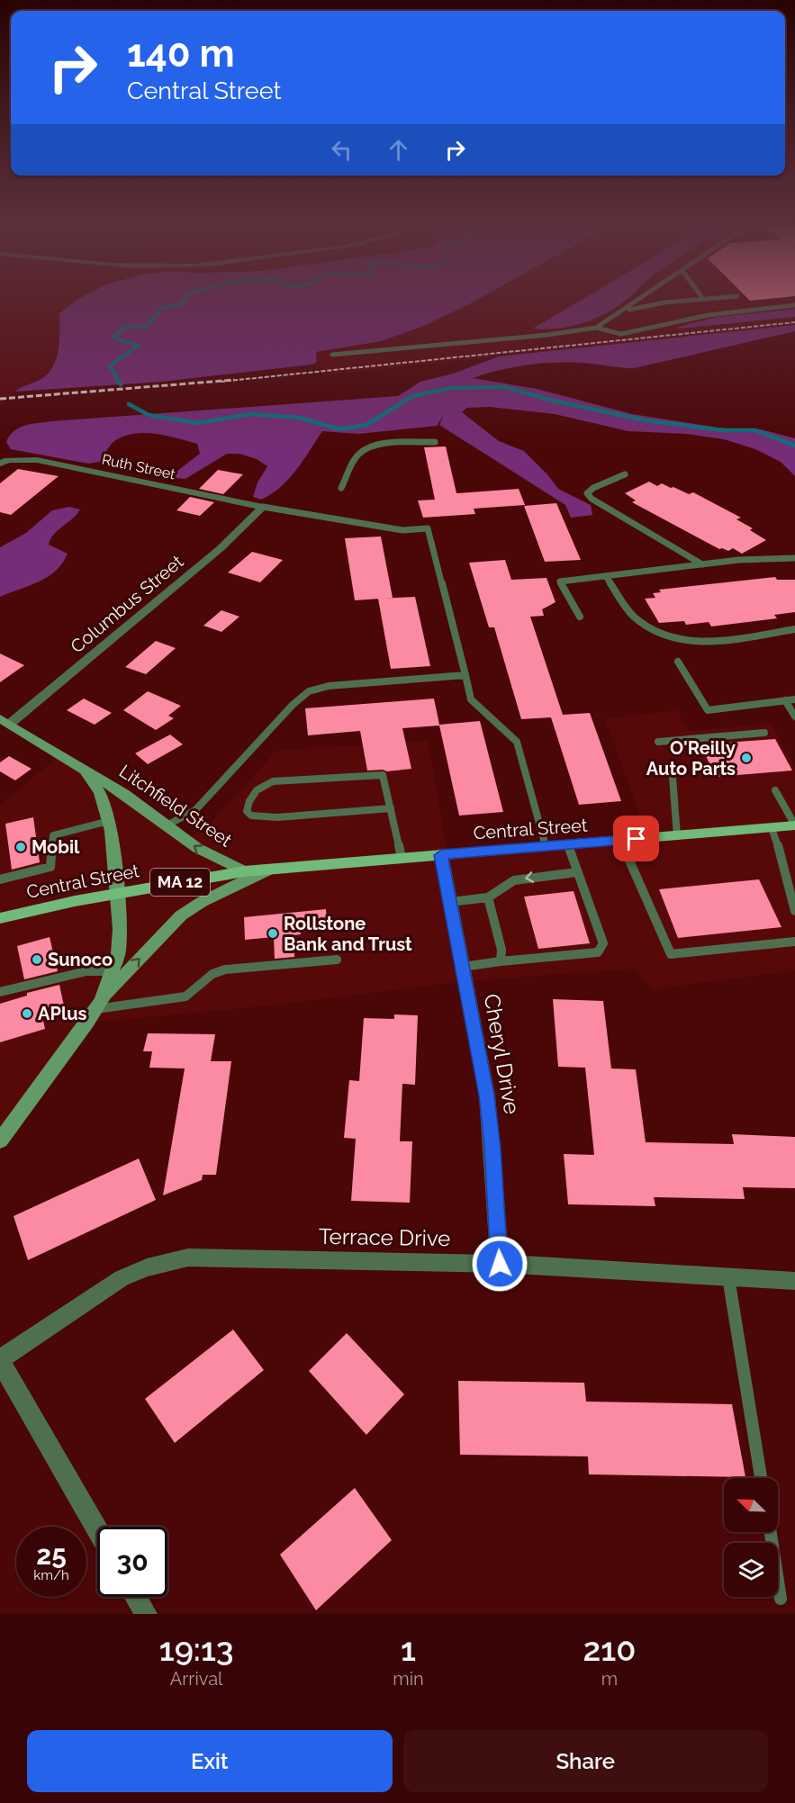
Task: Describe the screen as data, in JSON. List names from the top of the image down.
{
  "streets": {
    "main road": ["Litchfield Street", "Central Street", "MA 12"],
    "street": [
      "Ruth Street",
      "Columbus Street",
      "Cheryl Drive",
      "Terrace Drive"
    ]
  },
  "crossings": [
    ["Ruth Street", "Columbus Street"],
    ["Columbus Street", "Litchfield Street"],
    ["Litchfield Street", "Central Street"],
    ["Central Street", "Cheryl Drive"],
    ["Cheryl Drive", "Terrace Drive"]
  ],
  "places": [
    "O'Reilly Auto Parts",
    "Mobil",
    "Rollstone Bank and Trust",
    "Sunoco",
    "APlus"
  ],
  "north": "top left",
  "page": {
    "turn": ["140 m", "Central Street"],
    "speed": "25 km/h",
    "limit": "30",
    "eta": [
      "19:13",
      "Arrival",
      "1",
      "min",
      "210",
      "m"
    ],
    "buttons": ["Exit", "Share"]
  }
}
